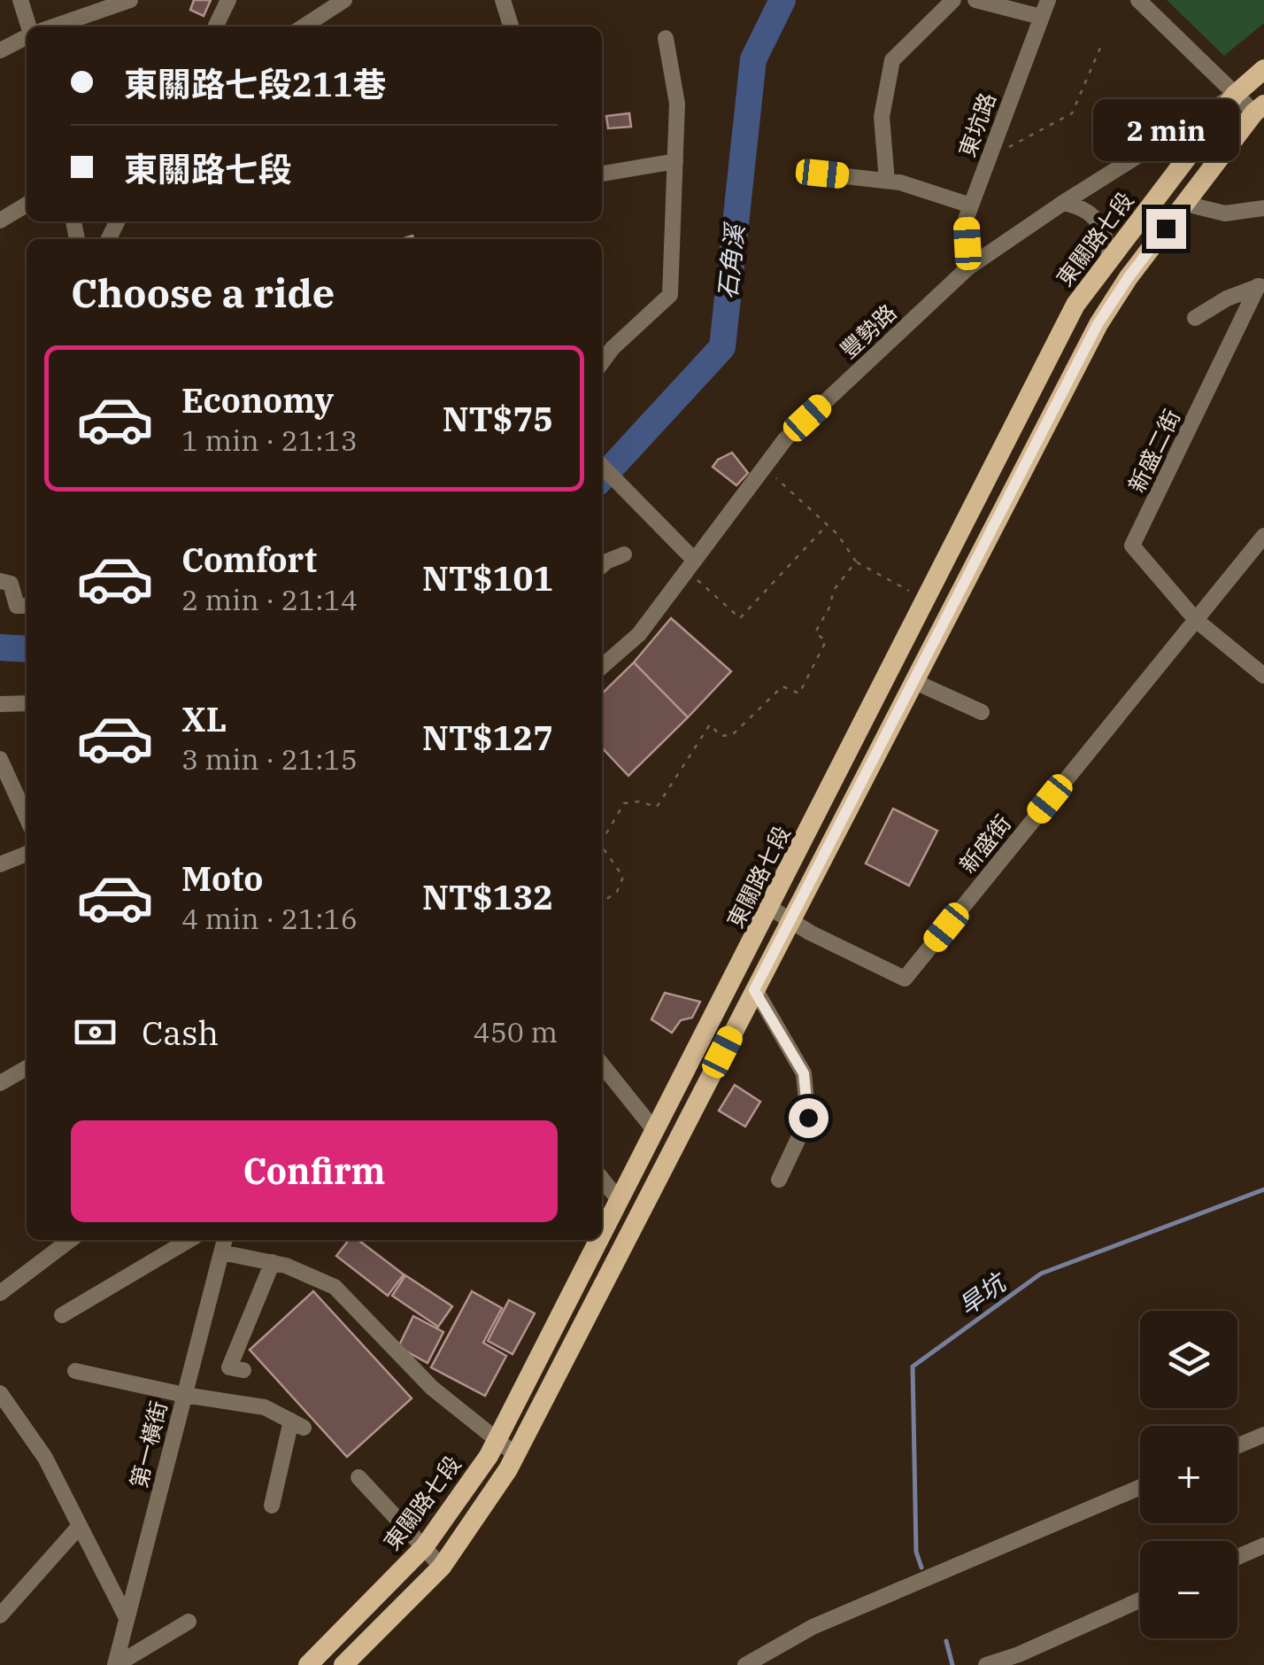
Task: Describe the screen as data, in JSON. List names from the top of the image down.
{
  "streets": {
    "main road": ["東關路七段"],
    "street": [
      "東坑路",
      "豐勢路",
      "新盛二街",
      "新盛街",
      "第一橫街"
    ]
  },
  "crossings": [
    ["東坑路", "豐勢路"],
    ["東關路七段", "豐勢路"],
    ["東關路七段", "新盛街"],
    ["新盛二街", "新盛街"]
  ],
  "water": ["石角溪", "旱坑"],
  "page": {
    "banner": ["東關路七段211巷", "東關路七段"],
    "bubble": "2 min",
    "heading": "Choose a ride",
    "list": [
      {
        "name": "Economy",
        "note": "1 min · 21:13",
        "value": "NT$75"
      },
      {
        "name": "Comfort",
        "note": "2 min · 21:14",
        "value": "NT$101"
      },
      {
        "name": "XL",
        "note": "3 min · 21:15",
        "value": "NT$127"
      },
      {
        "name": "Moto",
        "note": "4 min · 21:16",
        "value": "NT$132"
      }
    ],
    "pay": ["Cash", "450 m"],
    "buttons": "Confirm",
    "map_buttons": ["+", "−"]
  }
}
